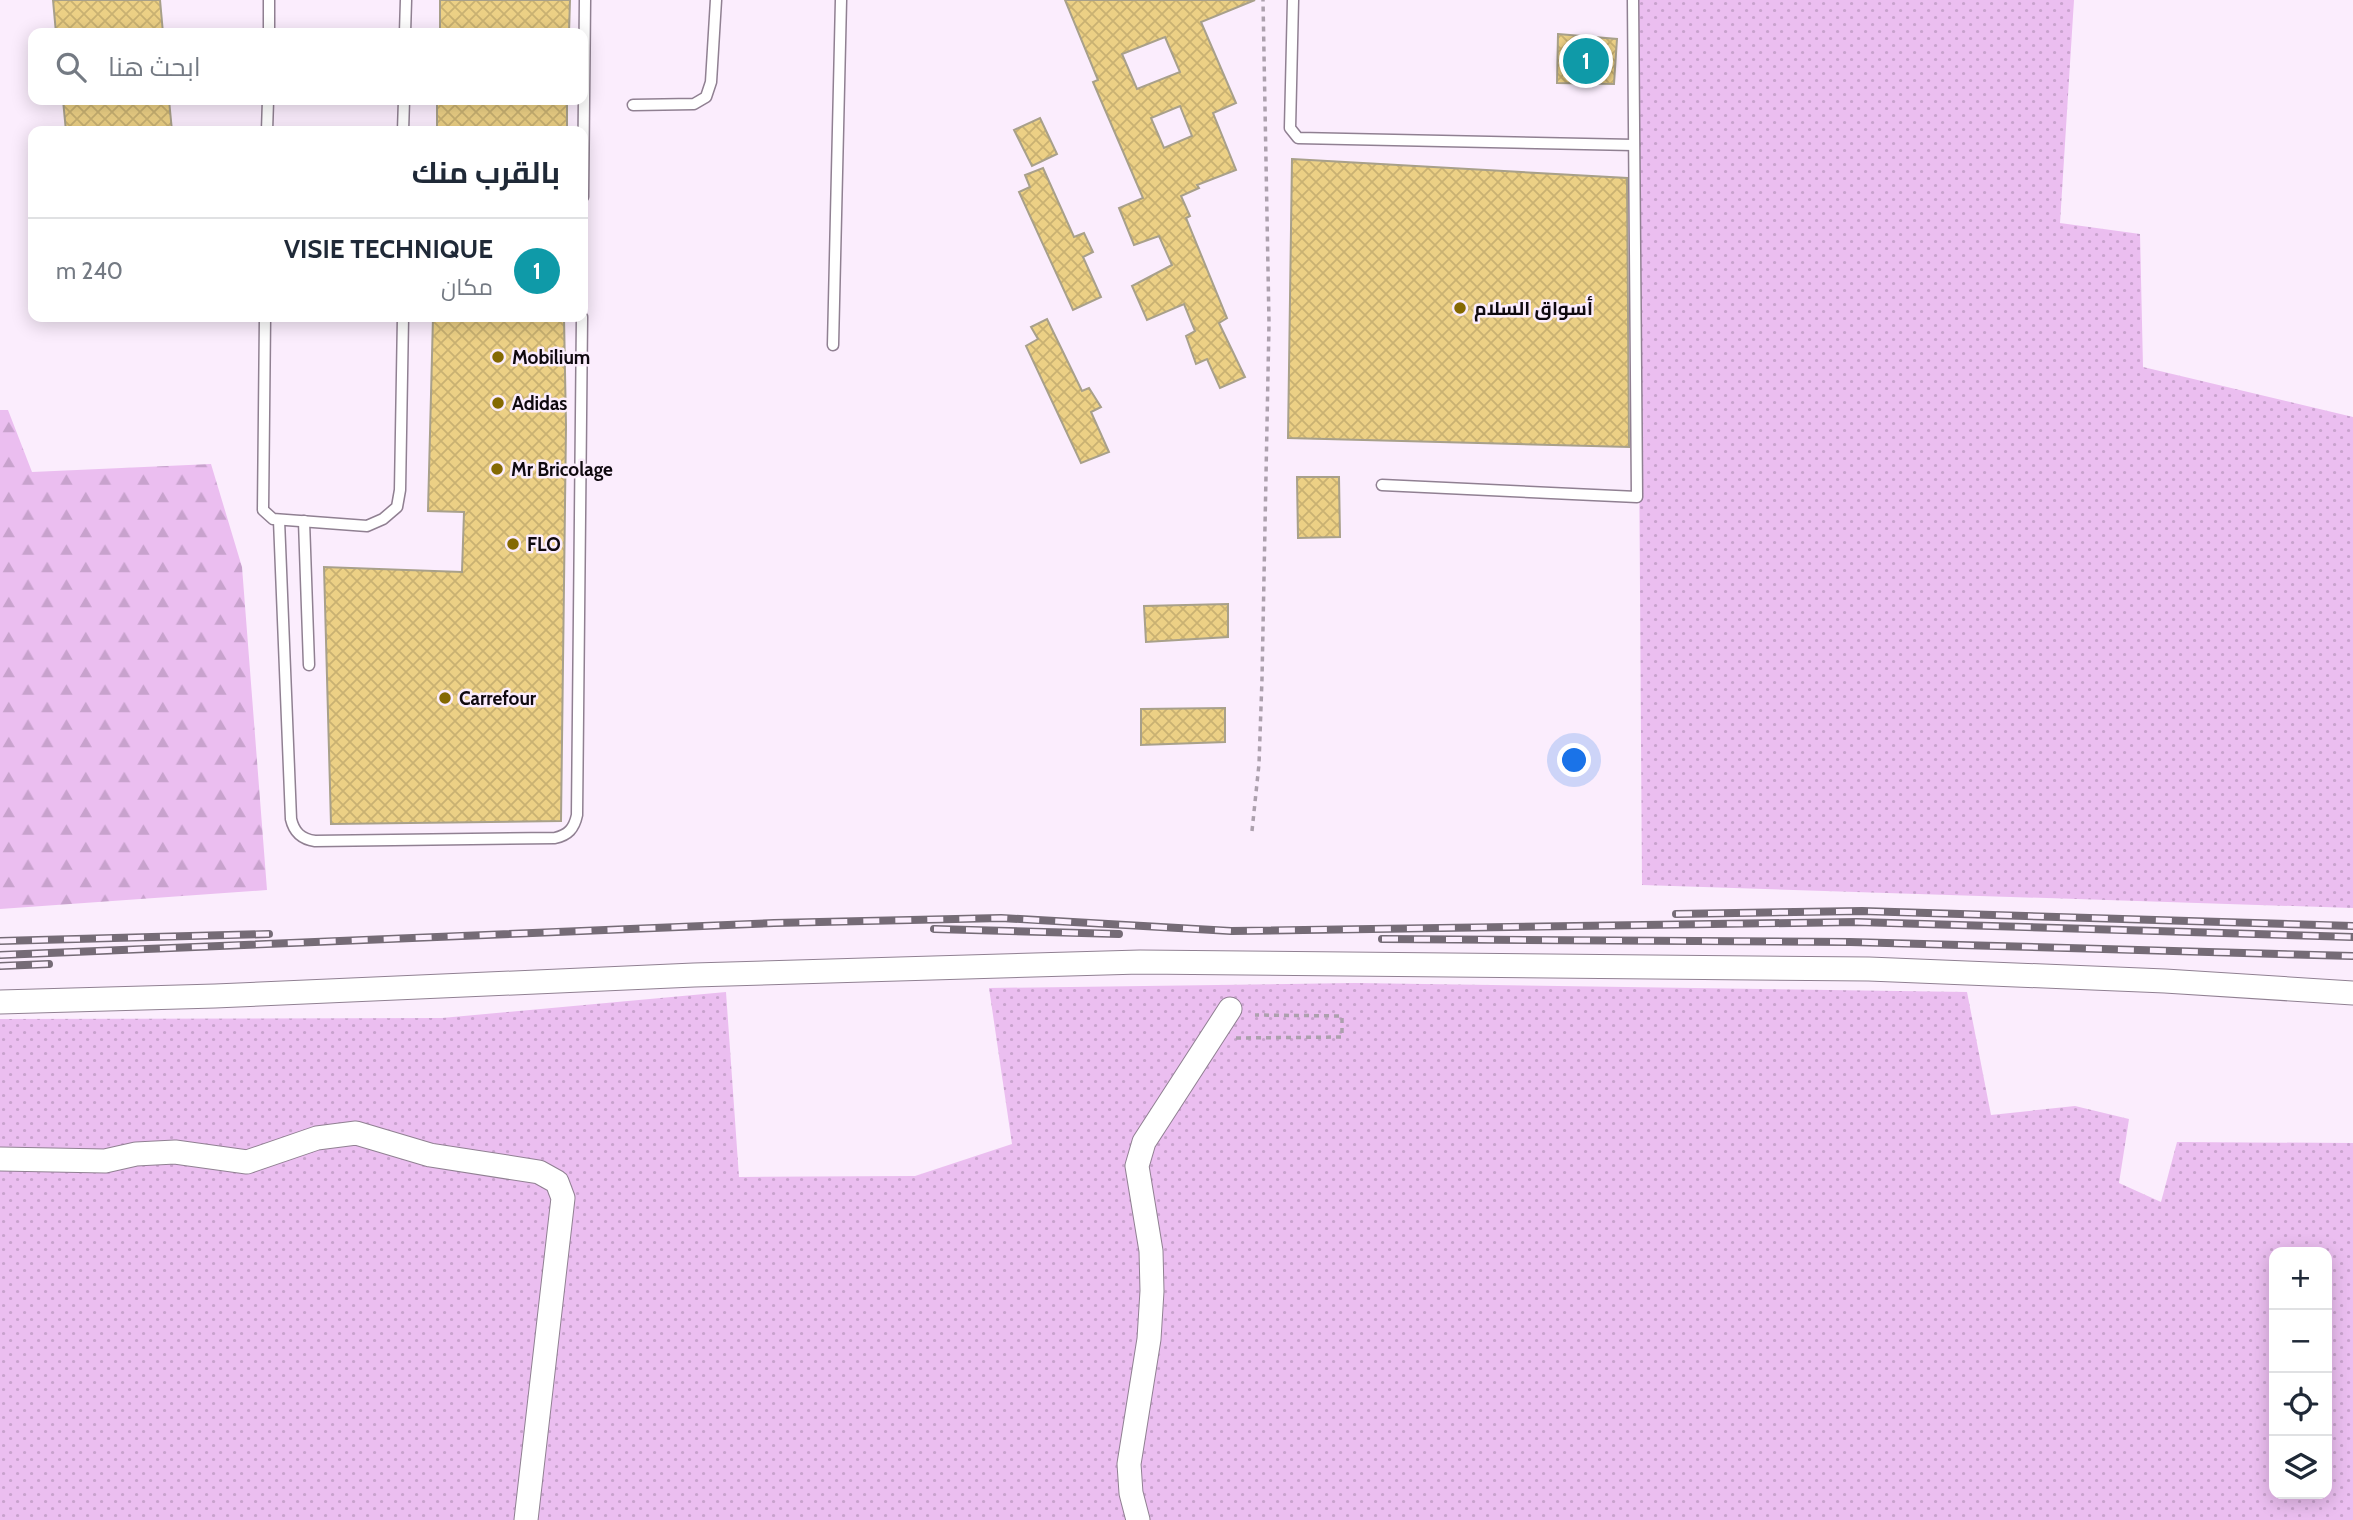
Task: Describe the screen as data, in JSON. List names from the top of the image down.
{
  "places": [
    "أسواق السلام",
    "Mobilium",
    "Adidas",
    "Mr Bricolage",
    "FLO",
    "Carrefour"
  ],
  "page": {
    "search": "ابحث هنا",
    "pins": "1",
    "heading": "بالقرب منك",
    "list": [
      {
        "mark": "1",
        "name": "VISIE TECHNIQUE",
        "note": "مكان",
        "value": "240 m"
      }
    ],
    "map_buttons": ["+", "−"]
  }
}
